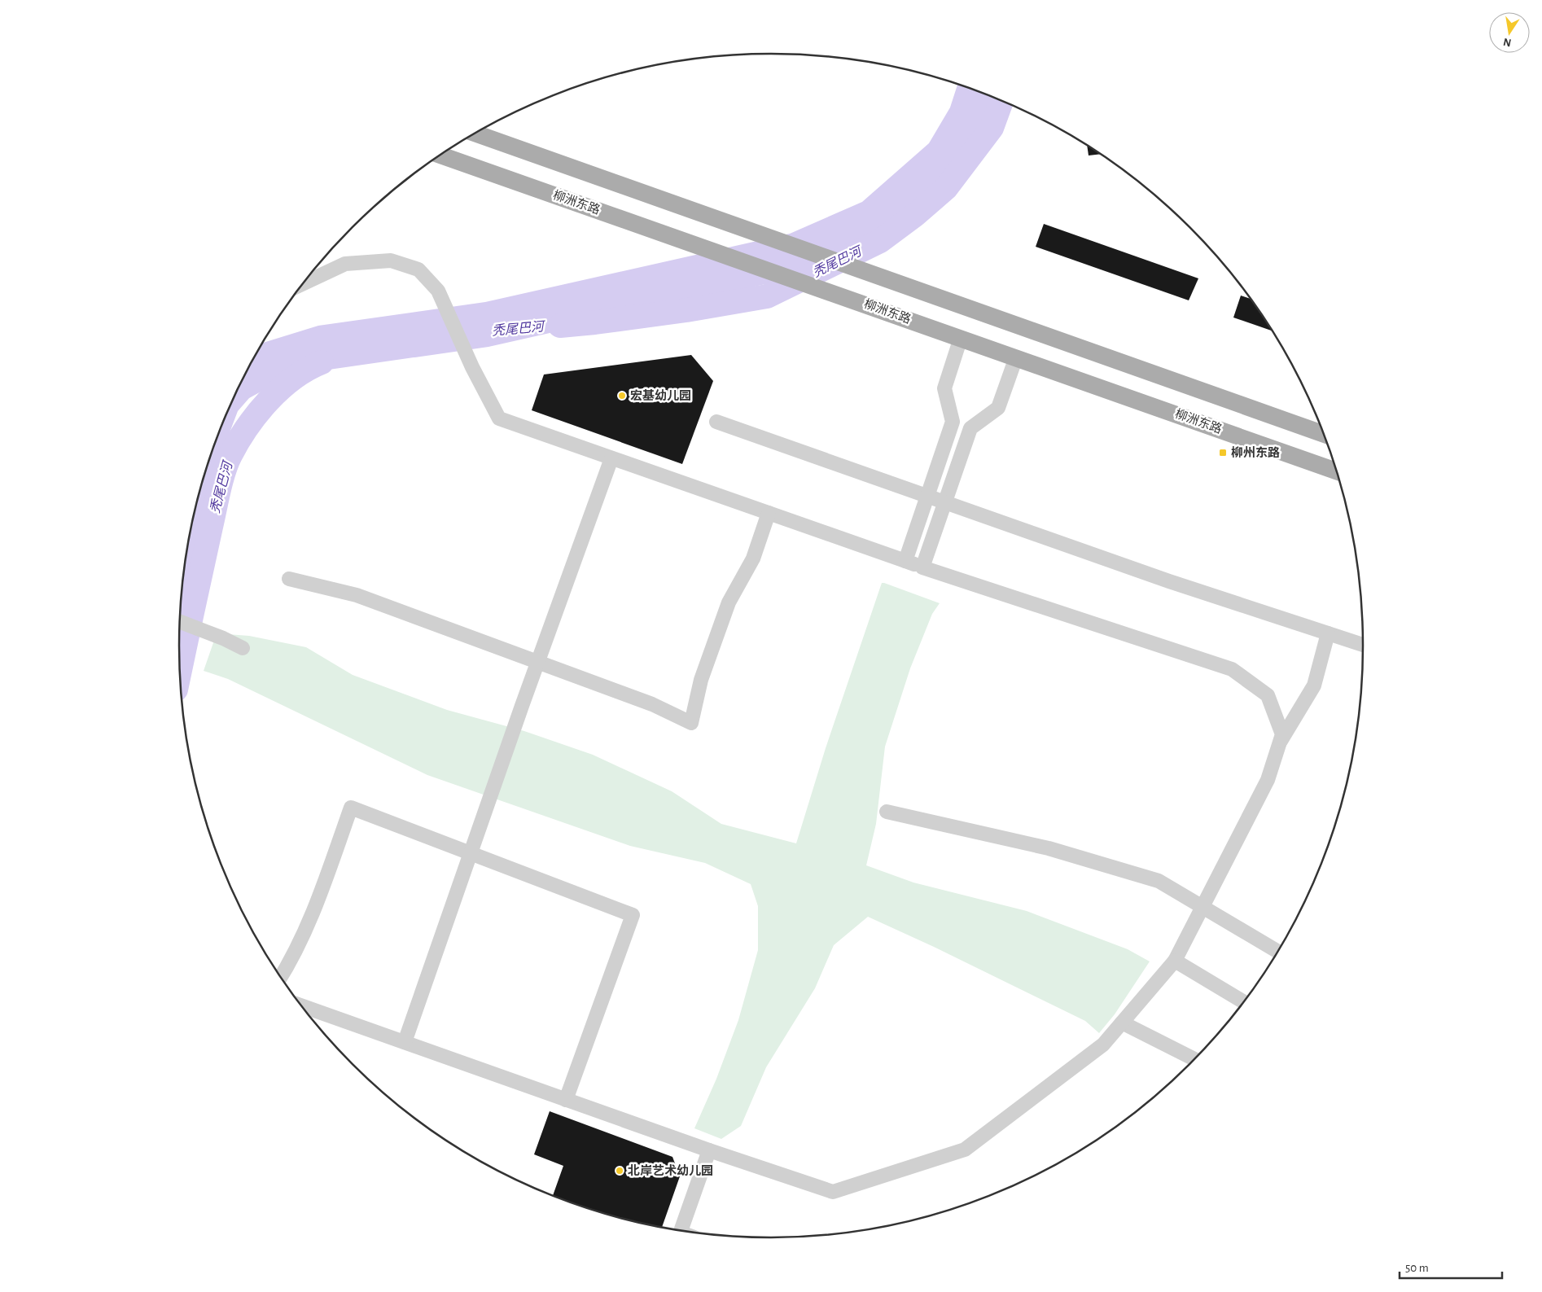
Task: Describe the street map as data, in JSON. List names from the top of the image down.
{
  "streets": {
    "main road": ["柳洲东路"]
  },
  "water": ["秃尾巴河"],
  "places": {
    "other": ["宏基幼儿园", "北岸艺术幼儿园"],
    "transit": ["柳州东路"]
  },
  "scale_bar": "50 m",
  "north": "bottom"
}
